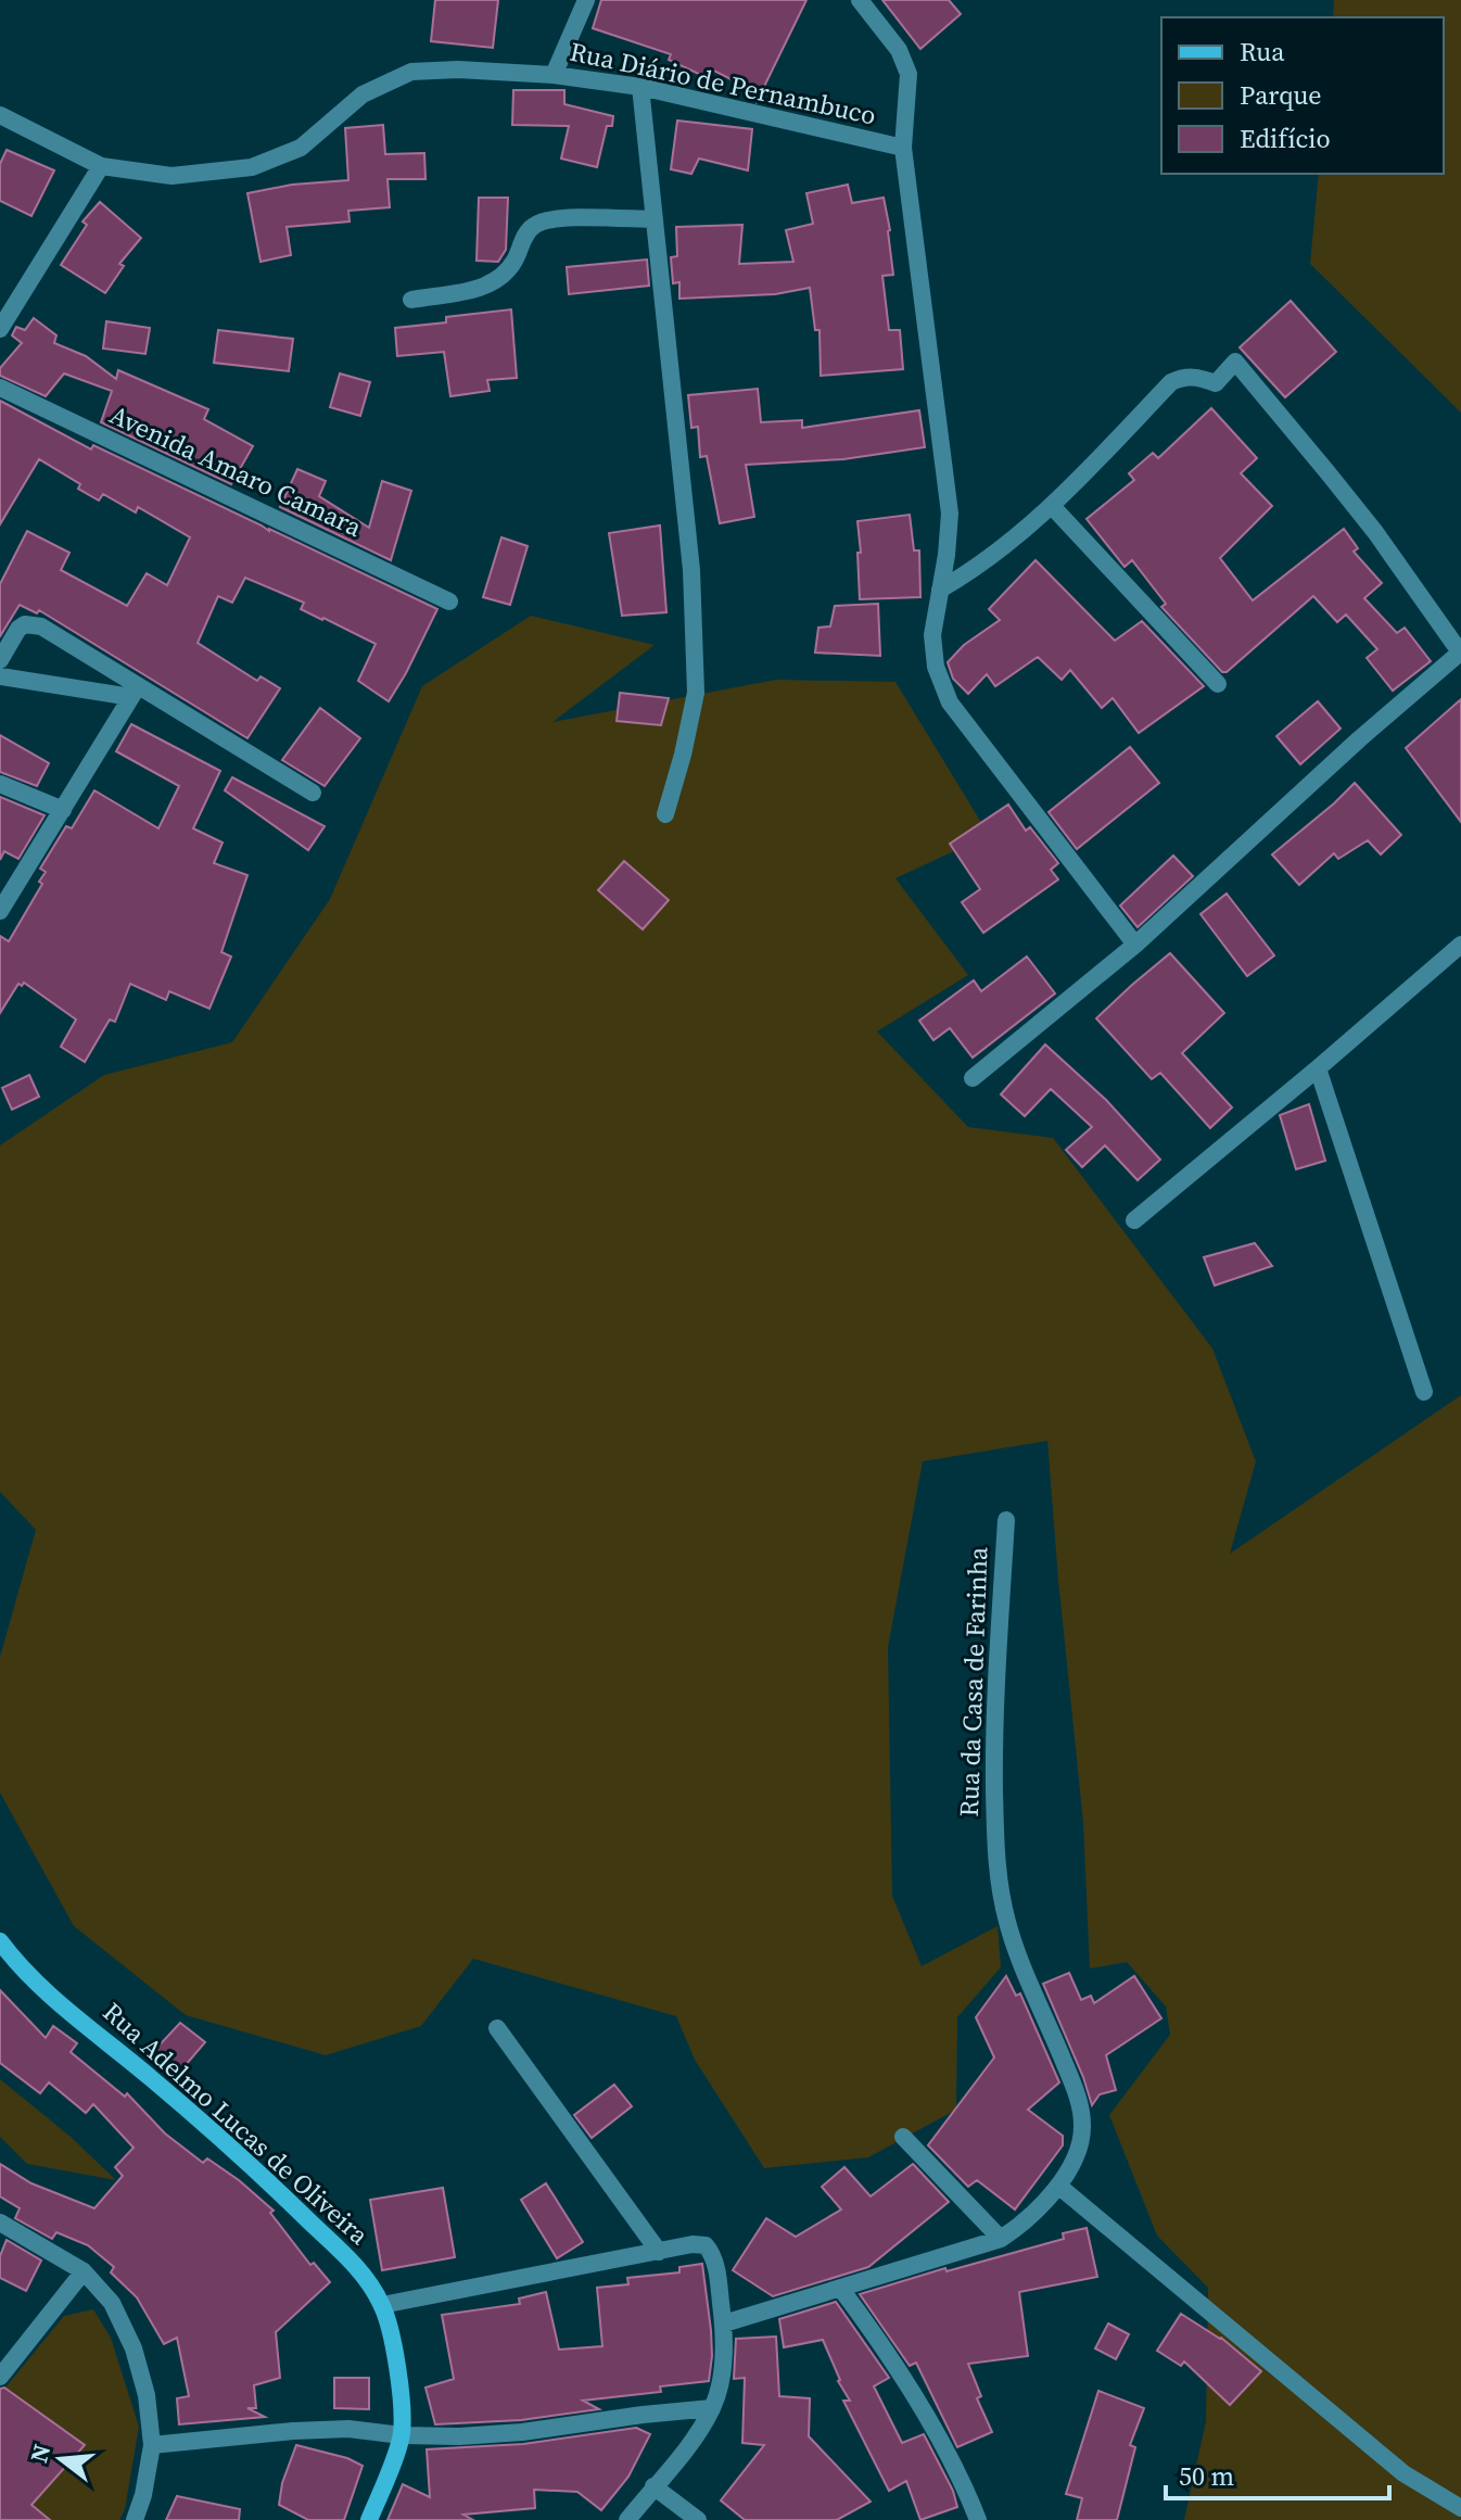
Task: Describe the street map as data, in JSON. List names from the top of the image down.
{
  "streets": {
    "street": [
      "Rua Diário de Pernambuco",
      "Avenida Amaro Camara",
      "Rua da Casa de Farinha",
      "Rua Adelmo Lucas de Oliveira"
    ]
  },
  "legend": ["Rua", "Parque", "Edifício"],
  "scale_bar": "50 m",
  "north": "left"
}
